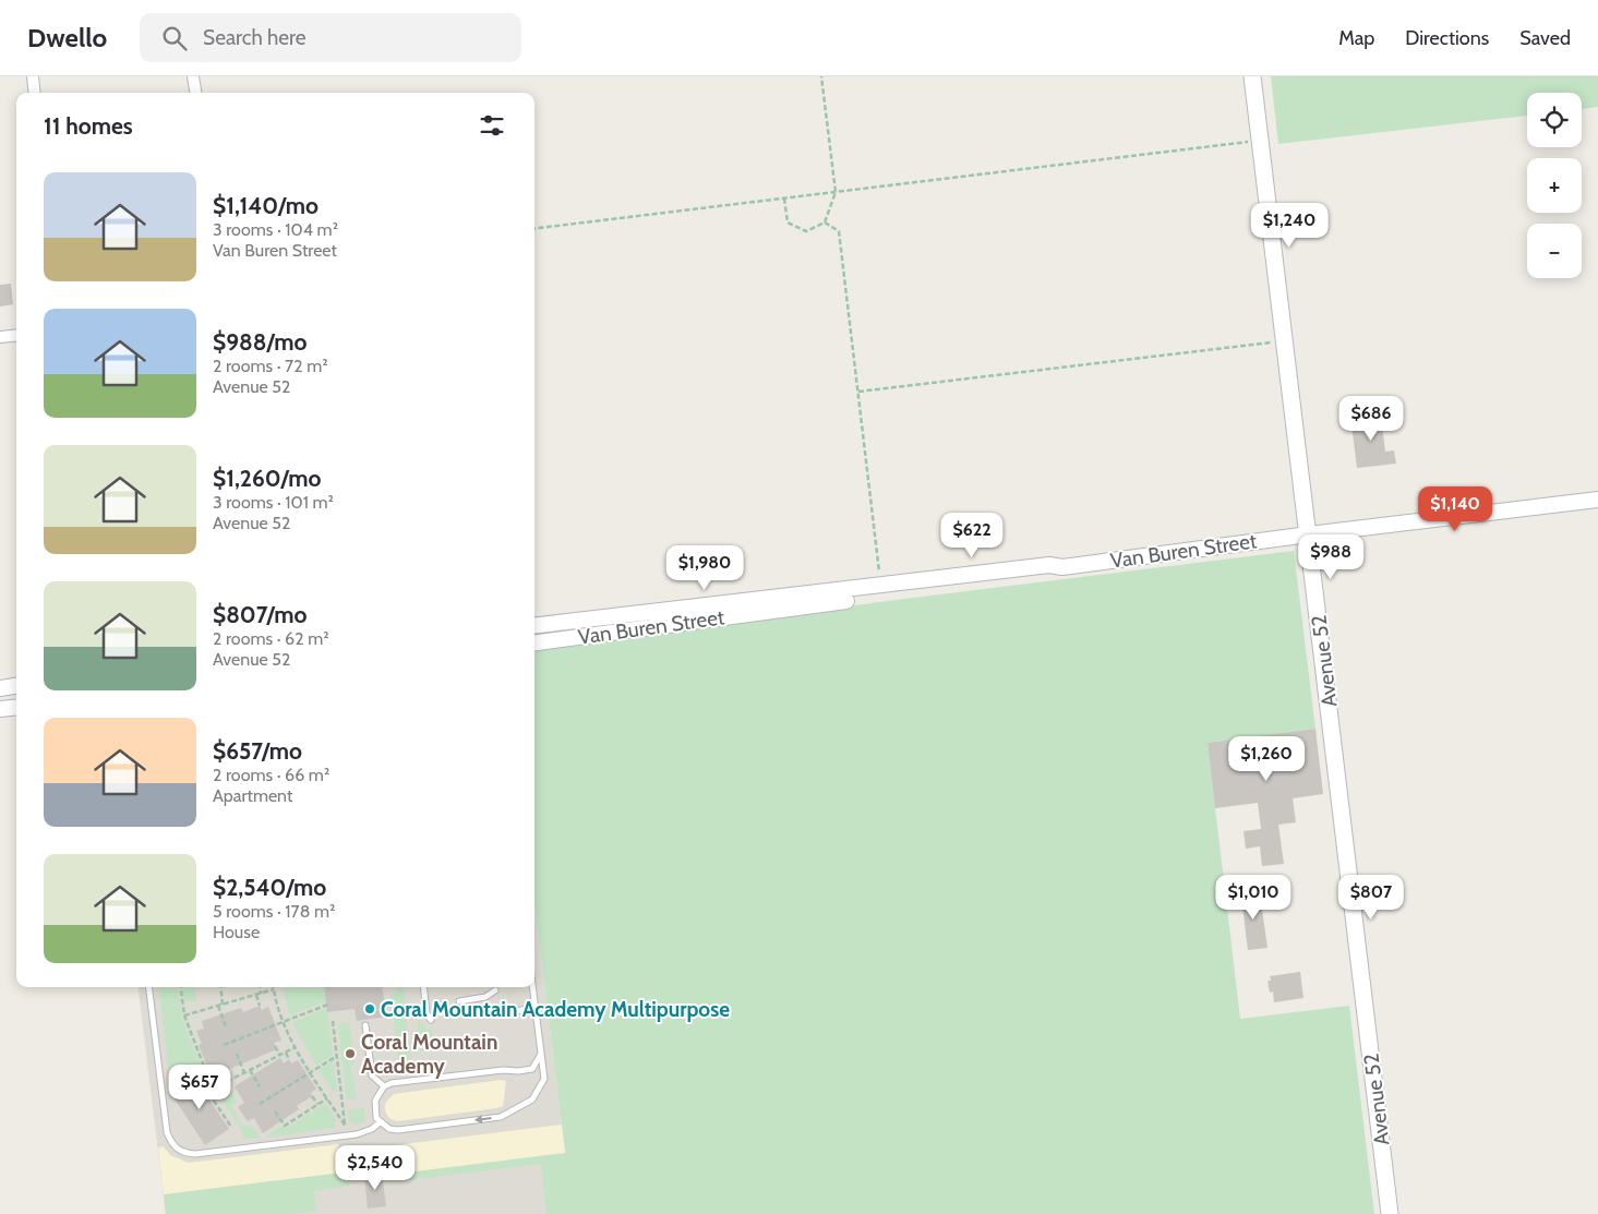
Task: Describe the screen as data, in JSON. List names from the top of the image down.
{
  "streets": {
    "main road": ["Avenue 52"],
    "street": ["Van Buren Street"]
  },
  "crossings": [
    ["Van Buren Street", "Avenue 52"]
  ],
  "places": ["Coral Mountain Academy Multipurpose", "Coral Mountain Academy"],
  "page": {
    "header": "Dwello",
    "search": "Search here",
    "nav": ["Map", "Directions", "Saved"],
    "map_buttons": ["+", "−"],
    "heading": "11 homes",
    "list": [
      {
        "name": "$1,140/mo",
        "note": "3 rooms · 104 m² · Van Buren Street"
      },
      {
        "name": "$988/mo",
        "note": "2 rooms · 72 m² · Avenue 52"
      },
      {
        "name": "$1,260/mo",
        "note": "3 rooms · 101 m² · Avenue 52"
      },
      {
        "name": "$807/mo",
        "note": "2 rooms · 62 m² · Avenue 52"
      },
      {
        "name": "$657/mo",
        "note": "2 rooms · 66 m² · Apartment"
      },
      {
        "name": "$2,540/mo",
        "note": "5 rooms · 178 m² · House"
      }
    ],
    "price": [
      "$1,240",
      "$686",
      "$1,140",
      "$622",
      "$988",
      "$1,980",
      "$1,260",
      "$1,010",
      "$807",
      "$657",
      "$2,540"
    ]
  }
}
